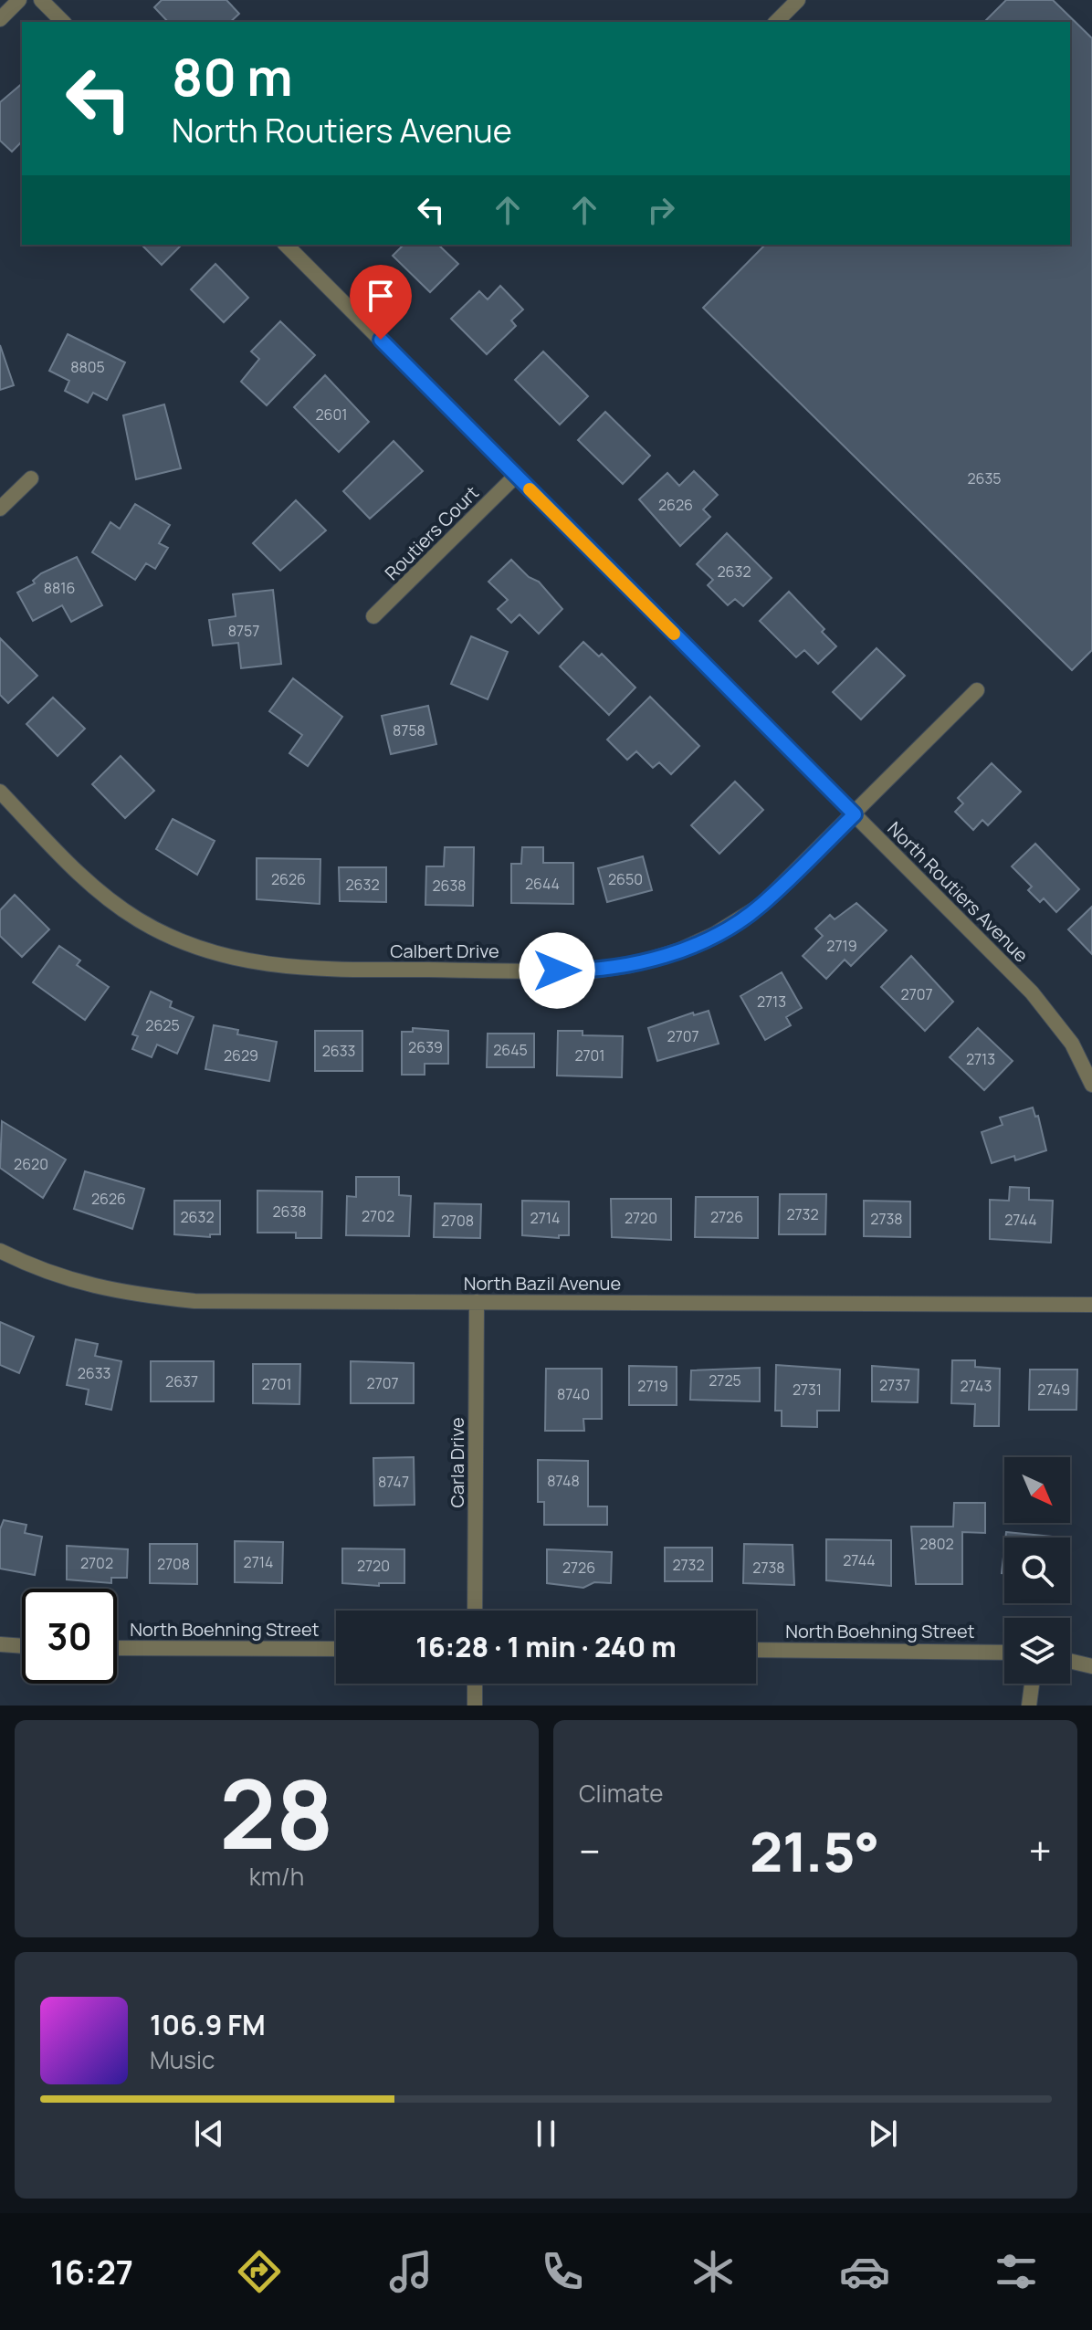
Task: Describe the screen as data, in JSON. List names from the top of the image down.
{
  "streets": {
    "street": [
      "Routiers Court",
      "North Routiers Avenue",
      "Calbert Drive",
      "North Bazil Avenue",
      "Carla Drive",
      "North Boehning Street"
    ]
  },
  "crossings": [
    ["Routiers Court", "North Routiers Avenue"],
    ["North Routiers Avenue", "Calbert Drive"],
    ["North Bazil Avenue", "Carla Drive"]
  ],
  "house_numbers": [
    "8805",
    "2601",
    "2635",
    "2626",
    "2632",
    "8816",
    "8757",
    "8758",
    "2626",
    "2650",
    "2644",
    "2632",
    "2638",
    "2719",
    "2707",
    "2713",
    "2625",
    "2707",
    "2639",
    "2645",
    "2633",
    "2629",
    "2701",
    "2713",
    "2620",
    "2626",
    "2638",
    "2732",
    "2702",
    "2632",
    "2726",
    "2714",
    "2720",
    "2738",
    "2744",
    "2708",
    "2633",
    "2725",
    "2637",
    "2707",
    "2701",
    "2737",
    "2719",
    "2743",
    "2731",
    "2749",
    "8740",
    "8748",
    "8747",
    "2802",
    "2744",
    "2714",
    "2702",
    "2708",
    "2732",
    "2720",
    "2726",
    "2738"
  ],
  "north": "bottom right",
  "page": {
    "turn": ["80 m", "North Routiers Avenue"],
    "limit": "30",
    "trip": "16:28 · 1 min · 240 m",
    "tile": [
      ["28", "km/h"],
      "Climate"
    ],
    "heat": ["−", "21.5°", "+"],
    "song": ["106.9 FM", "Music"],
    "tabs": "16:27"
  }
}
